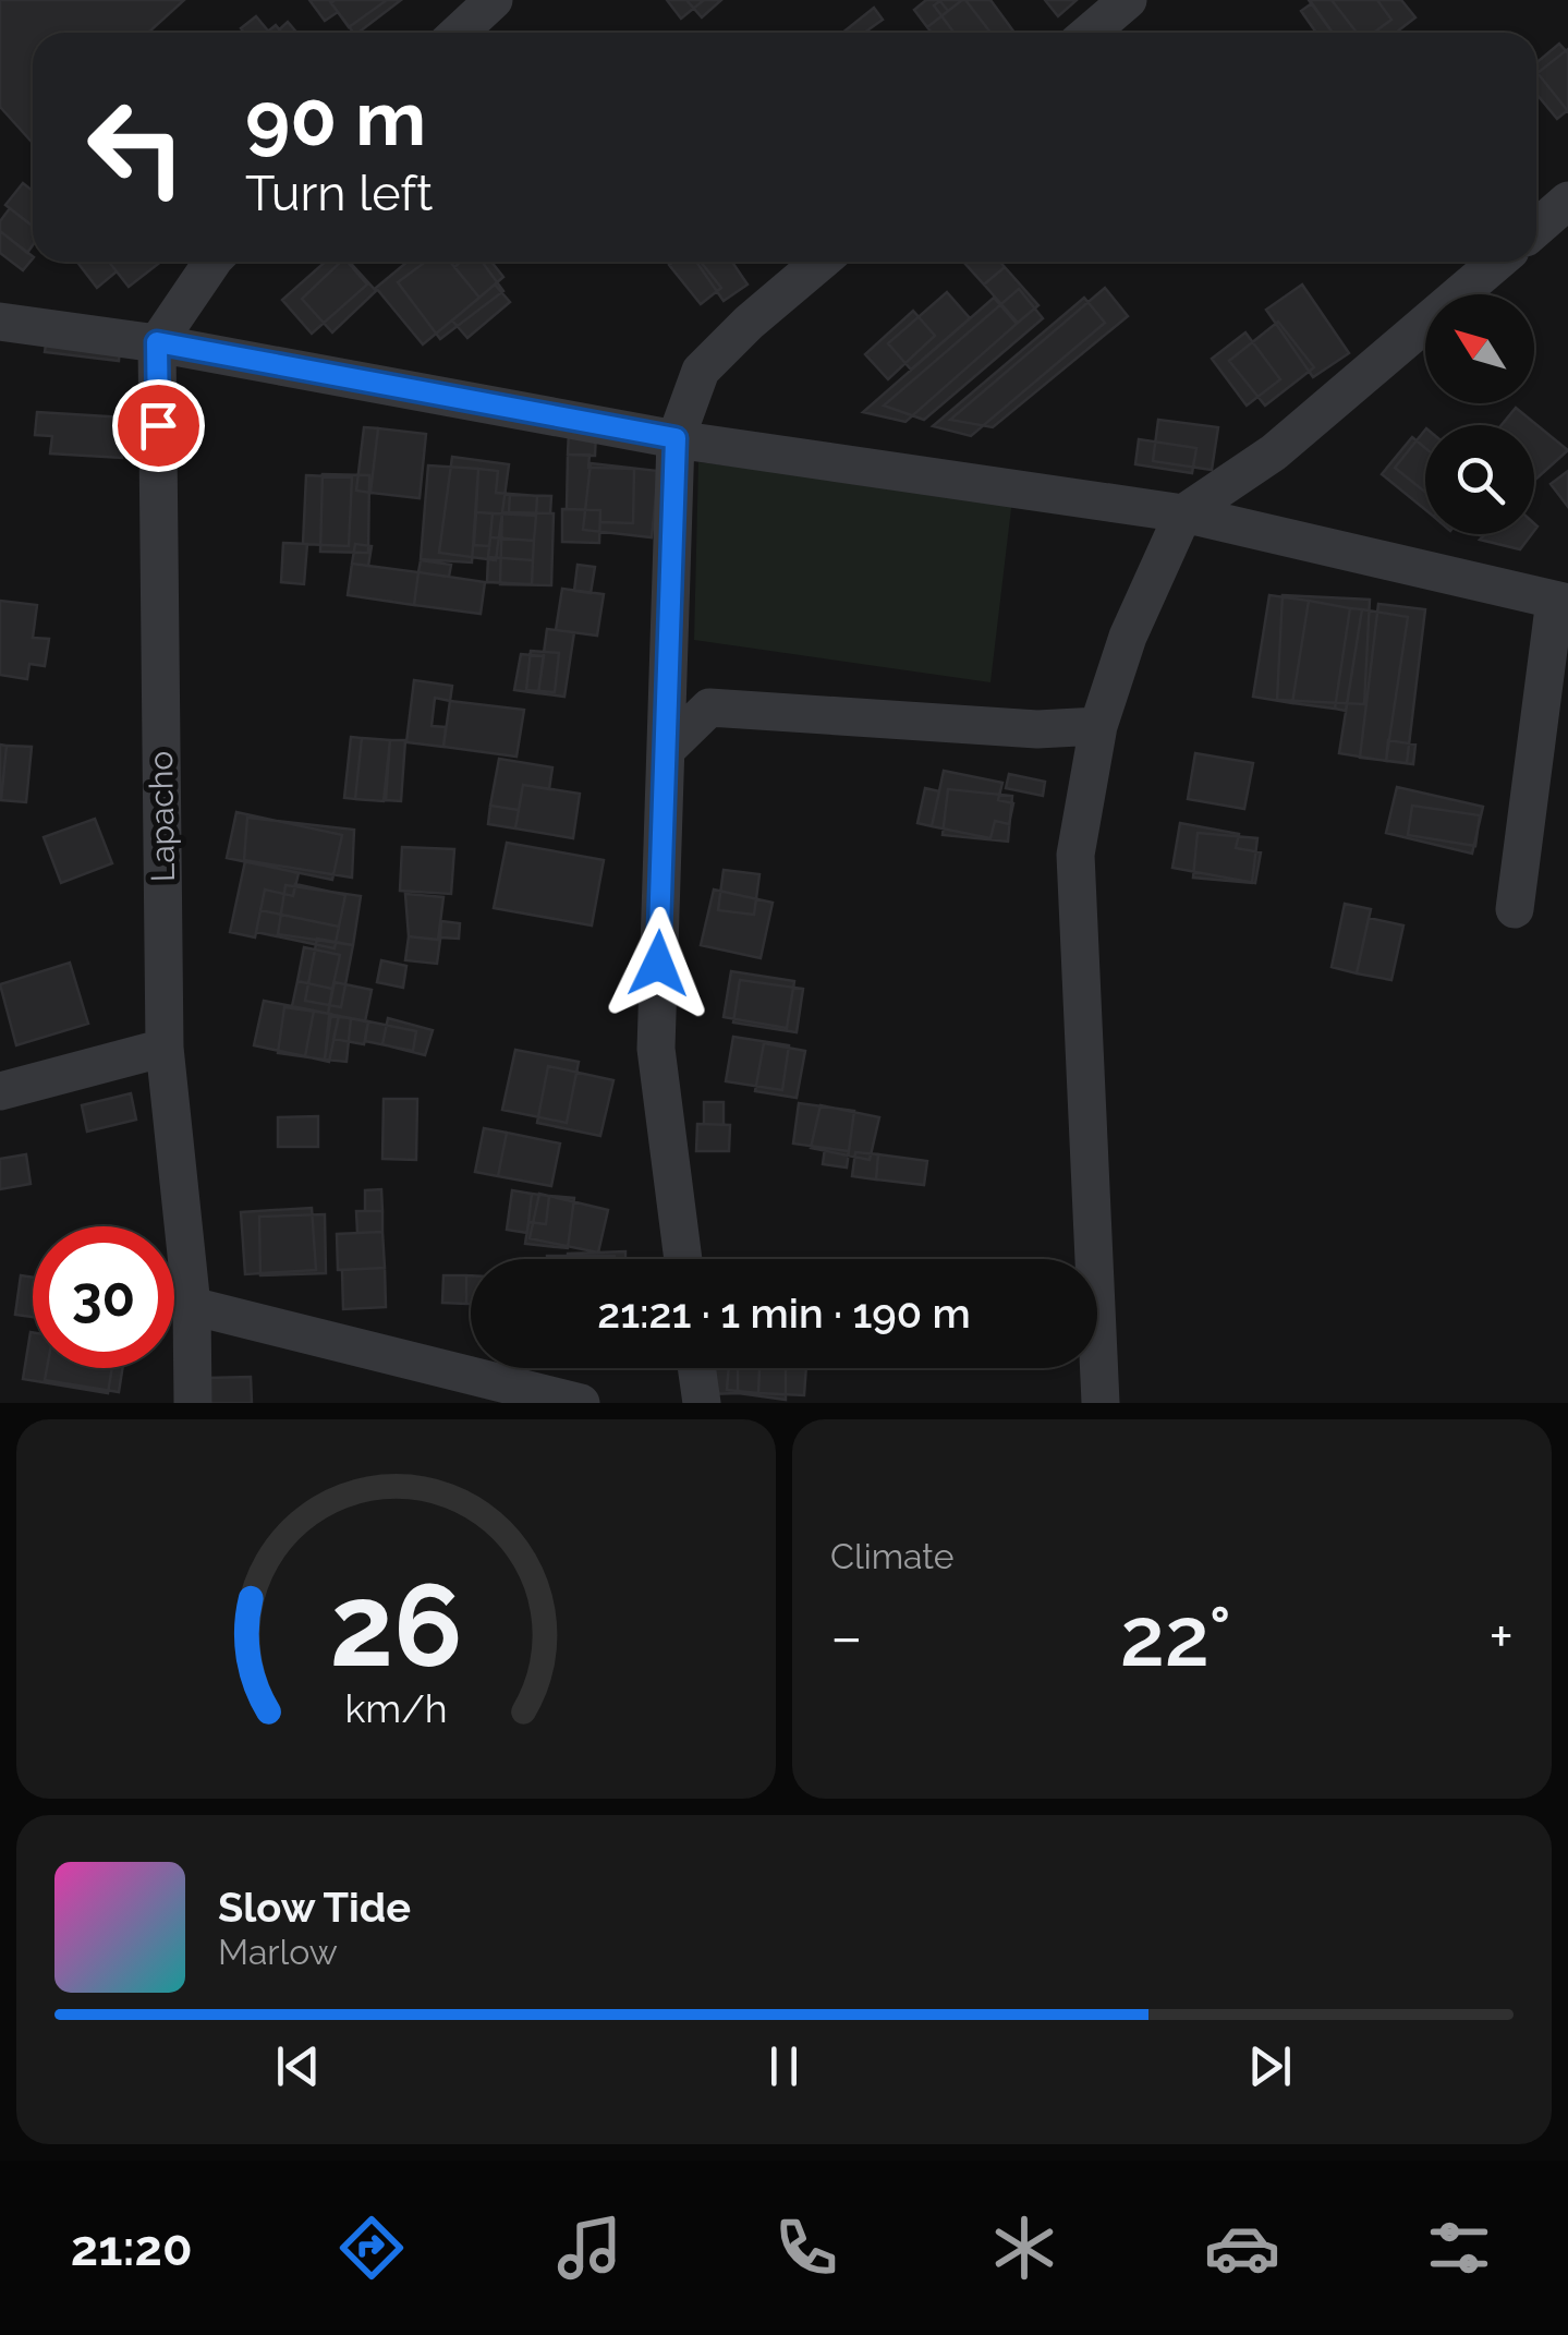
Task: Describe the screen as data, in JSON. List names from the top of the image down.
{
  "streets": {
    "street": ["Lapacho"]
  },
  "north": "top left",
  "page": {
    "turn": ["90 m", "Turn left"],
    "limit": "30",
    "trip": "21:21 · 1 min · 190 m",
    "tile": "Climate",
    "heat": ["−", "22°", "+"],
    "song": ["Slow Tide", "Marlow"],
    "tabs": "21:20",
    "gauge": ["26", "km/h"]
  }
}
